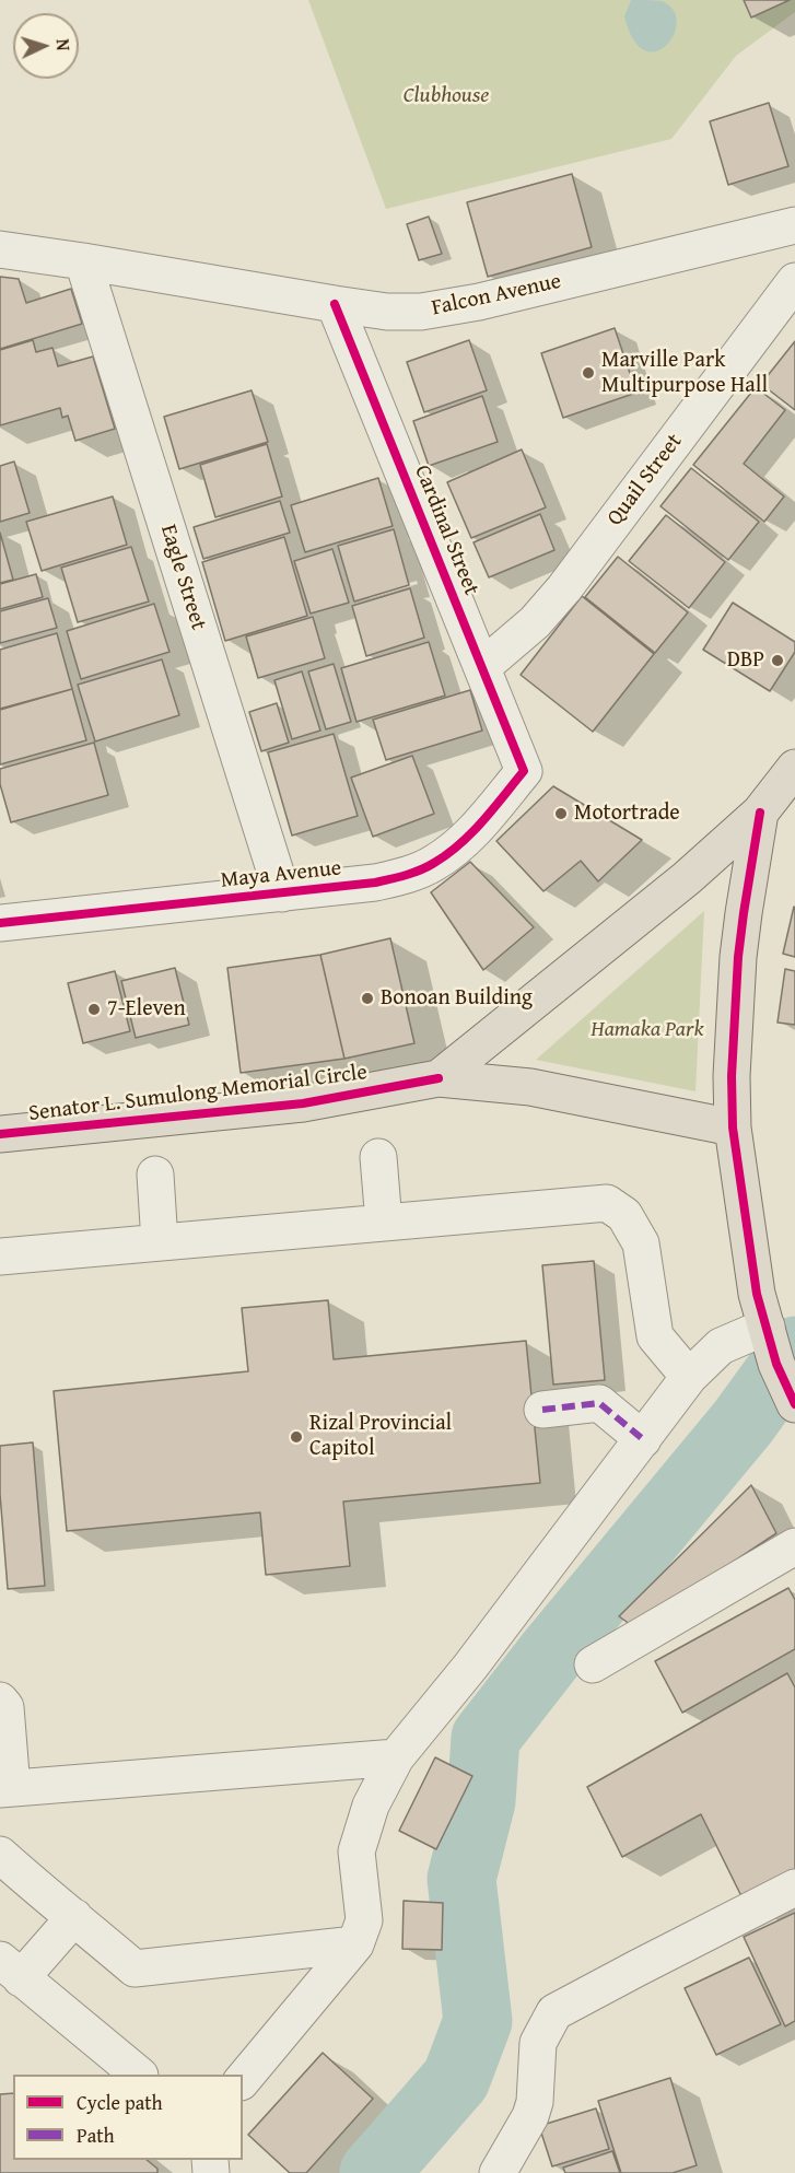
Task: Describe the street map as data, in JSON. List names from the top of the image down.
{
  "streets": {
    "main road": ["Senator L. Sumulong Memorial Circle"],
    "street": [
      "Falcon Avenue",
      "Quail Street",
      "Cardinal Street",
      "Eagle Street",
      "Maya Avenue"
    ]
  },
  "crossings": [
    ["Falcon Avenue", "Cardinal Street"],
    ["Falcon Avenue", "Eagle Street"],
    ["Quail Street", "Cardinal Street"],
    ["Cardinal Street", "Maya Avenue"],
    ["Eagle Street", "Maya Avenue"]
  ],
  "parks": ["Clubhouse", "Hamaka Park"],
  "places": [
    "Marville Park Multipurpose Hall",
    "DBP",
    "Motortrade",
    "Bonoan Building",
    "7-Eleven",
    "Rizal Provincial Capitol"
  ],
  "legend": ["Cycle path", "Path"],
  "north": "right"
}
